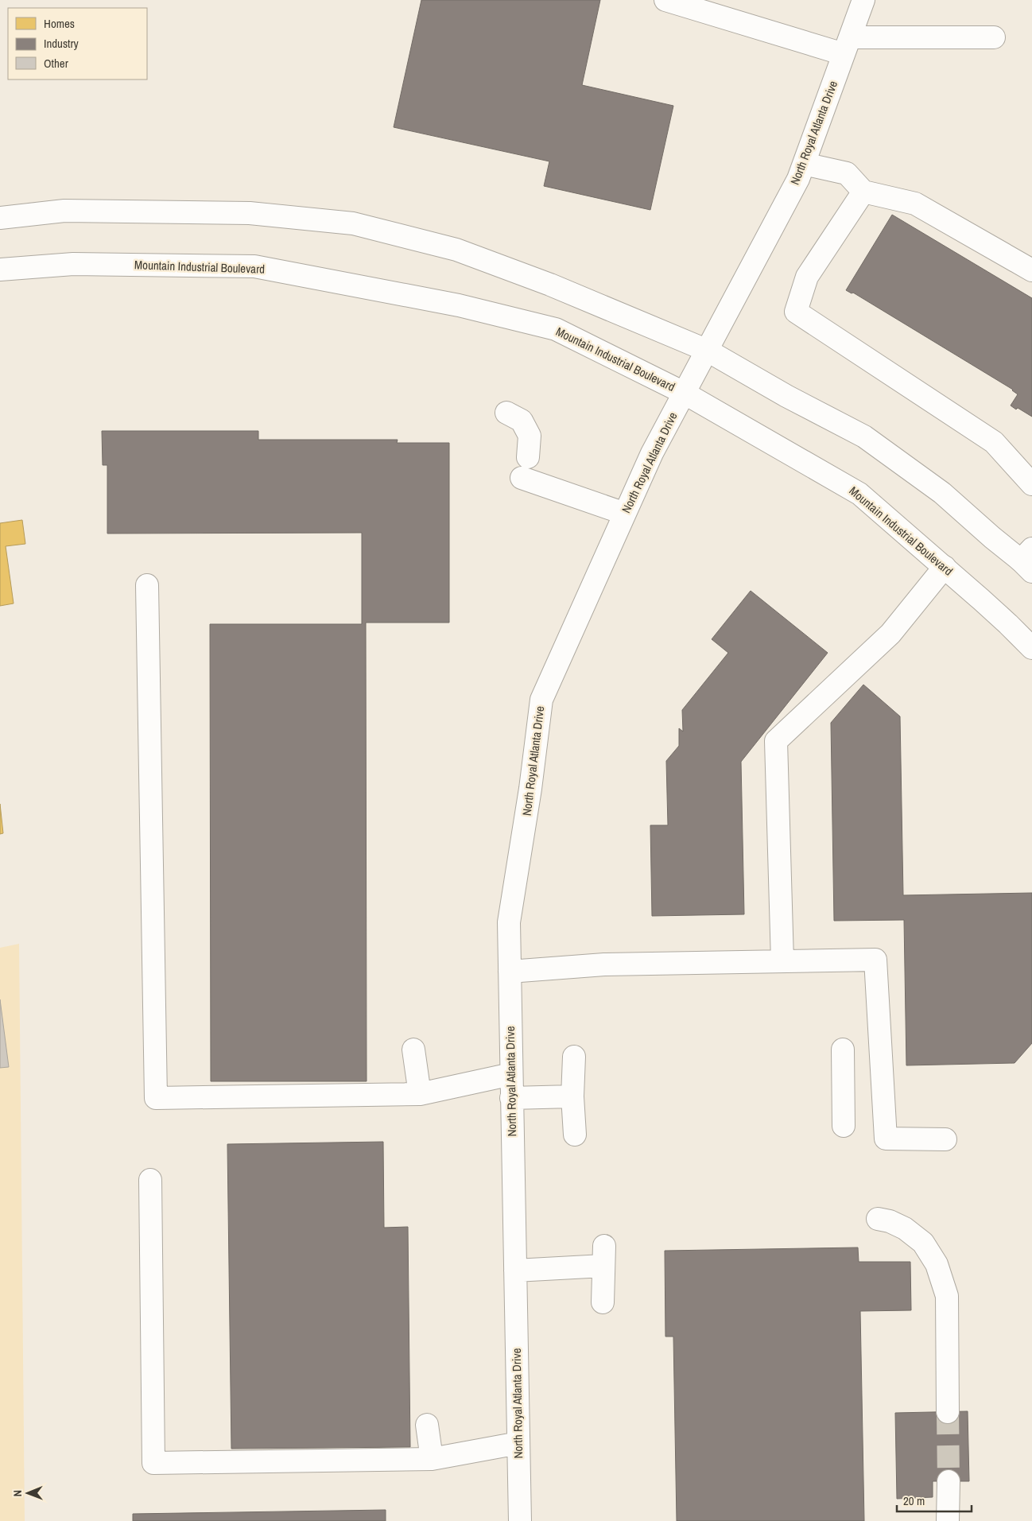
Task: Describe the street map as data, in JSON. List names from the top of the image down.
{
  "streets": {
    "main road": ["North Royal Atlanta Drive", "Mountain Industrial Boulevard"]
  },
  "crossings": [
    ["North Royal Atlanta Drive", "Mountain Industrial Boulevard"]
  ],
  "legend": ["Homes", "Industry", "Other"],
  "scale_bar": "20 m",
  "north": "left"
}
